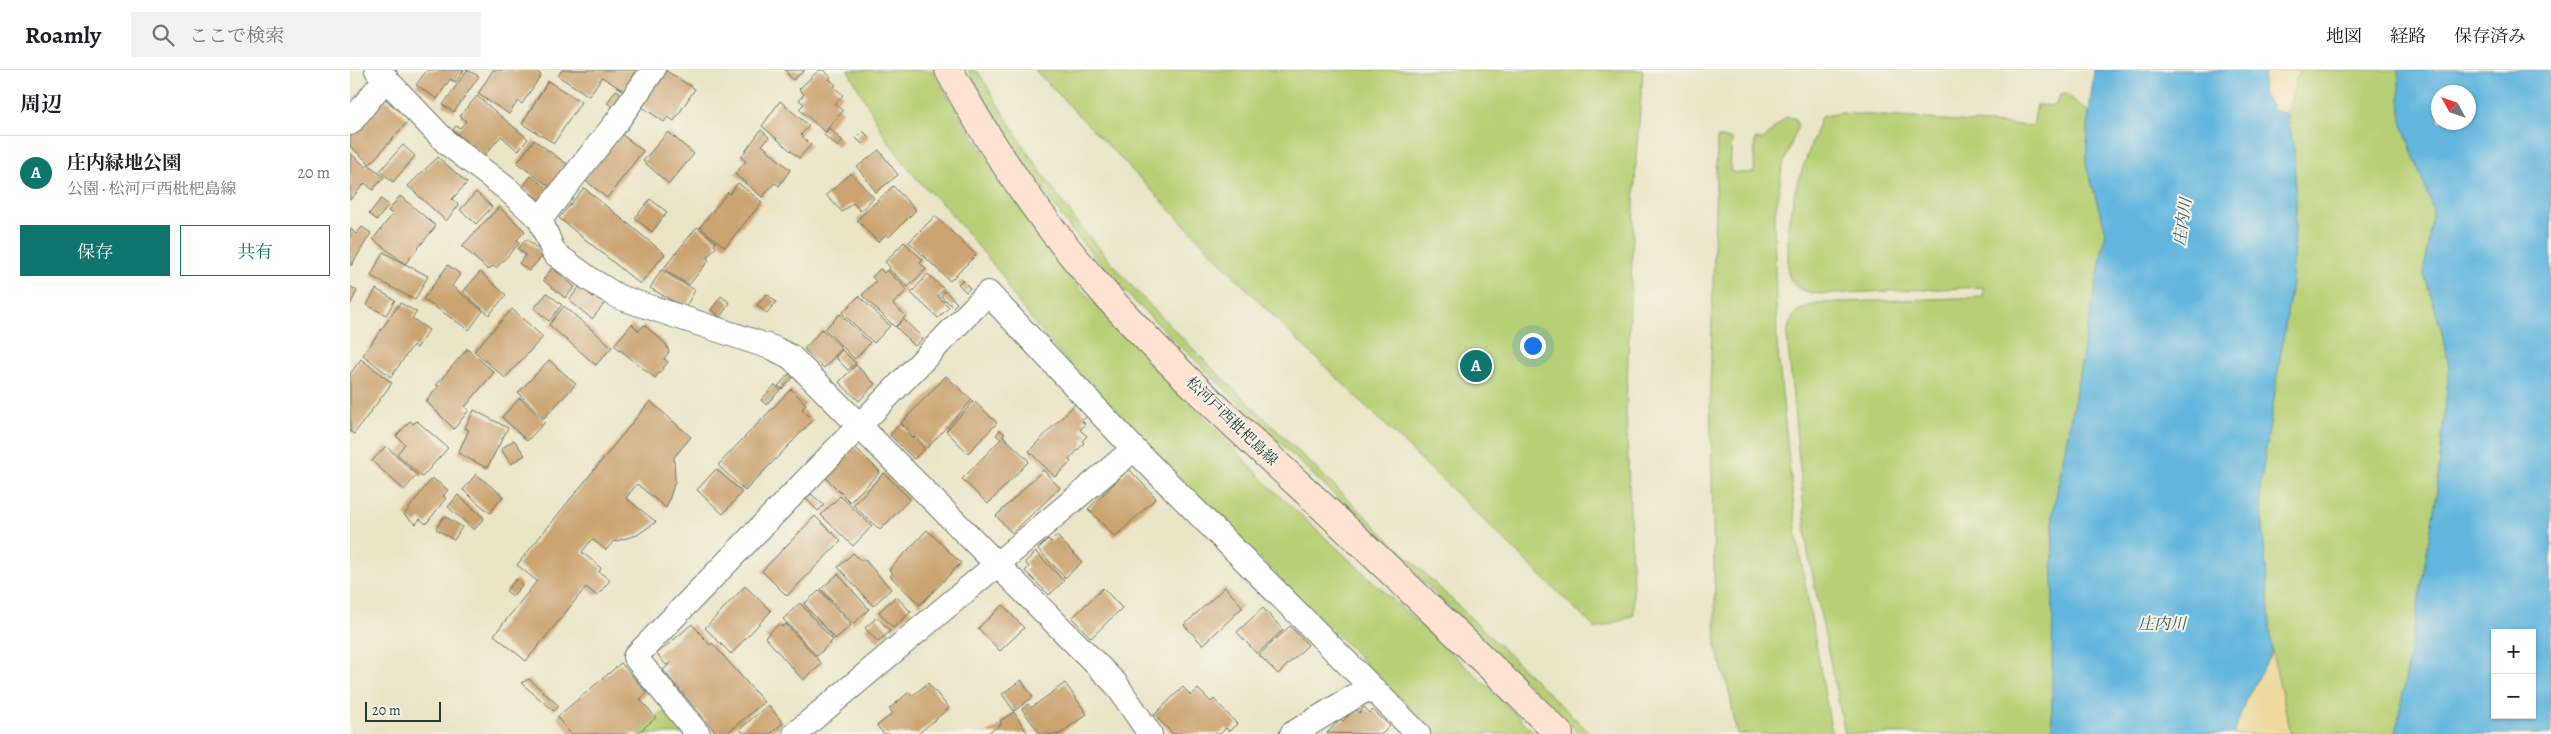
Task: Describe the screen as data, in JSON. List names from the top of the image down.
{
  "streets": {
    "main road": ["松河戸西枇杷島線"]
  },
  "water": ["庄内川"],
  "scale_bar": "20 m",
  "north": "top left",
  "page": {
    "header": "Roamly",
    "search": "ここで検索",
    "nav": ["地図", "経路", "保存済み"],
    "heading": "周辺",
    "list": [
      {
        "mark": "A",
        "name": "庄内緑地公園",
        "note": "公園 · 松河戸西枇杷島線",
        "value": "20 m"
      }
    ],
    "buttons": ["保存", "共有"],
    "pins": "A",
    "map_buttons": ["+", "−"],
    "scale": "20 m"
  }
}
